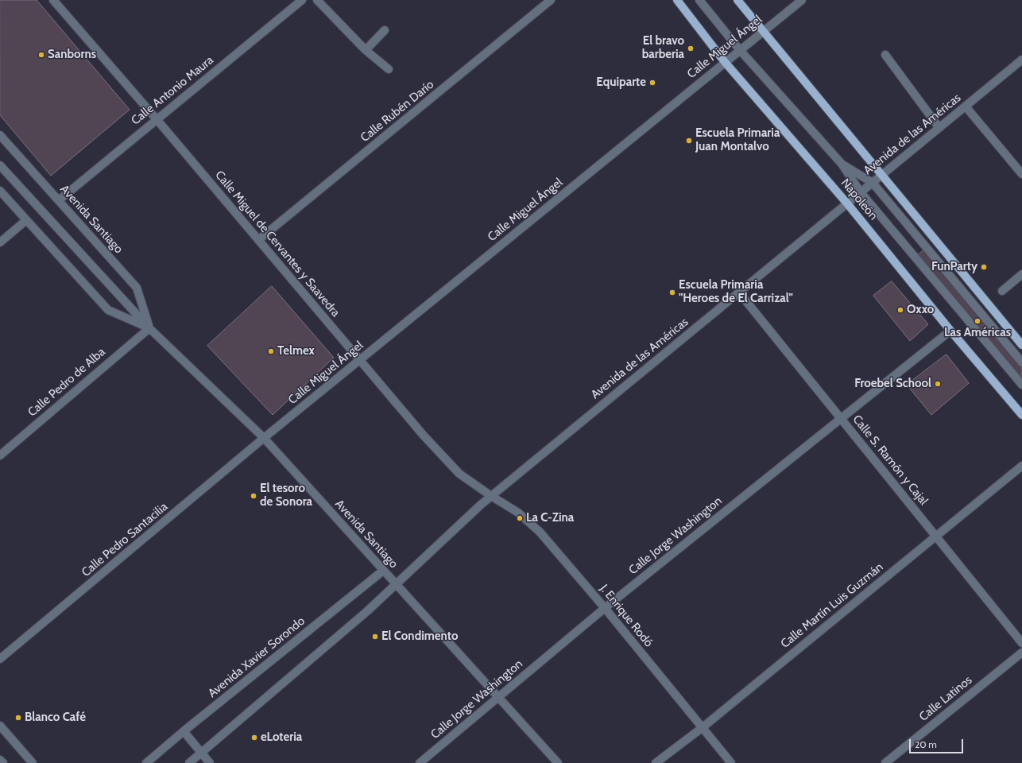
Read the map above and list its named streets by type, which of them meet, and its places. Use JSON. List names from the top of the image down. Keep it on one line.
{"streets":{"main road":["Napoleón"],"street":["Calle Miguel Ángel","Calle Antonio Maura","Calle Rubén Darío","Avenida de las Américas","Avenida Santiago","Calle Miguel de Cervantes y Saavedra","Calle Pedro de Alba","Calle S. Ramón y Cajal","Calle Jorge Washington","Calle Pedro Santacilia","Calle Martín Luis Guzmán","J. Enrique Rodó","Avenida Xavier Sorondo","Calle Latinos"]},"crossings":[["Calle Miguel Ángel","Napoleón"],["Calle Miguel Ángel","Avenida Santiago"],["Calle Miguel Ángel","Calle Miguel de Cervantes y Saavedra"],["Calle Miguel Ángel","Calle Pedro Santacilia"],["Calle Antonio Maura","Avenida Santiago"],["Calle Antonio Maura","Calle Miguel de Cervantes y Saavedra"],["Calle Rubén Darío","Calle Miguel de Cervantes y Saavedra"],["Avenida de las Américas","Napoleón"],["Avenida de las Américas","Avenida Santiago"],["Avenida de las Américas","Calle Miguel de Cervantes y Saavedra"],["Avenida de las Américas","Calle S. Ramón y Cajal"],["Avenida de las Américas","J. Enrique Rodó"],["Napoleón","Calle Jorge Washington"],["Avenida Santiago","Calle Pedro de Alba"],["Avenida Santiago","Calle Jorge Washington"],["Avenida Santiago","Calle Pedro Santacilia"],["Avenida Santiago","Avenida Xavier Sorondo"],["Calle Miguel de Cervantes y Saavedra","J. Enrique Rodó"],["Calle S. Ramón y Cajal","Calle Jorge Washington"],["Calle S. Ramón y Cajal","Calle Martín Luis Guzmán"],["Calle Jorge Washington","J. Enrique Rodó"],["Calle Martín Luis Guzmán","J. Enrique Rodó"]],"places":["El bravo barberia","Sanborns","Equiparte","Escuela Primaria Juan Montalvo","FunParty","Escuela Primaria \"Heroes de El Carrizal\"","Oxxo","Las Américas","Telmex","Froebel School","El tesoro de Sonora","La C-Zina","El Condimento","Blanco Café","eLoteria"],"scale_bar":"20 m"}
